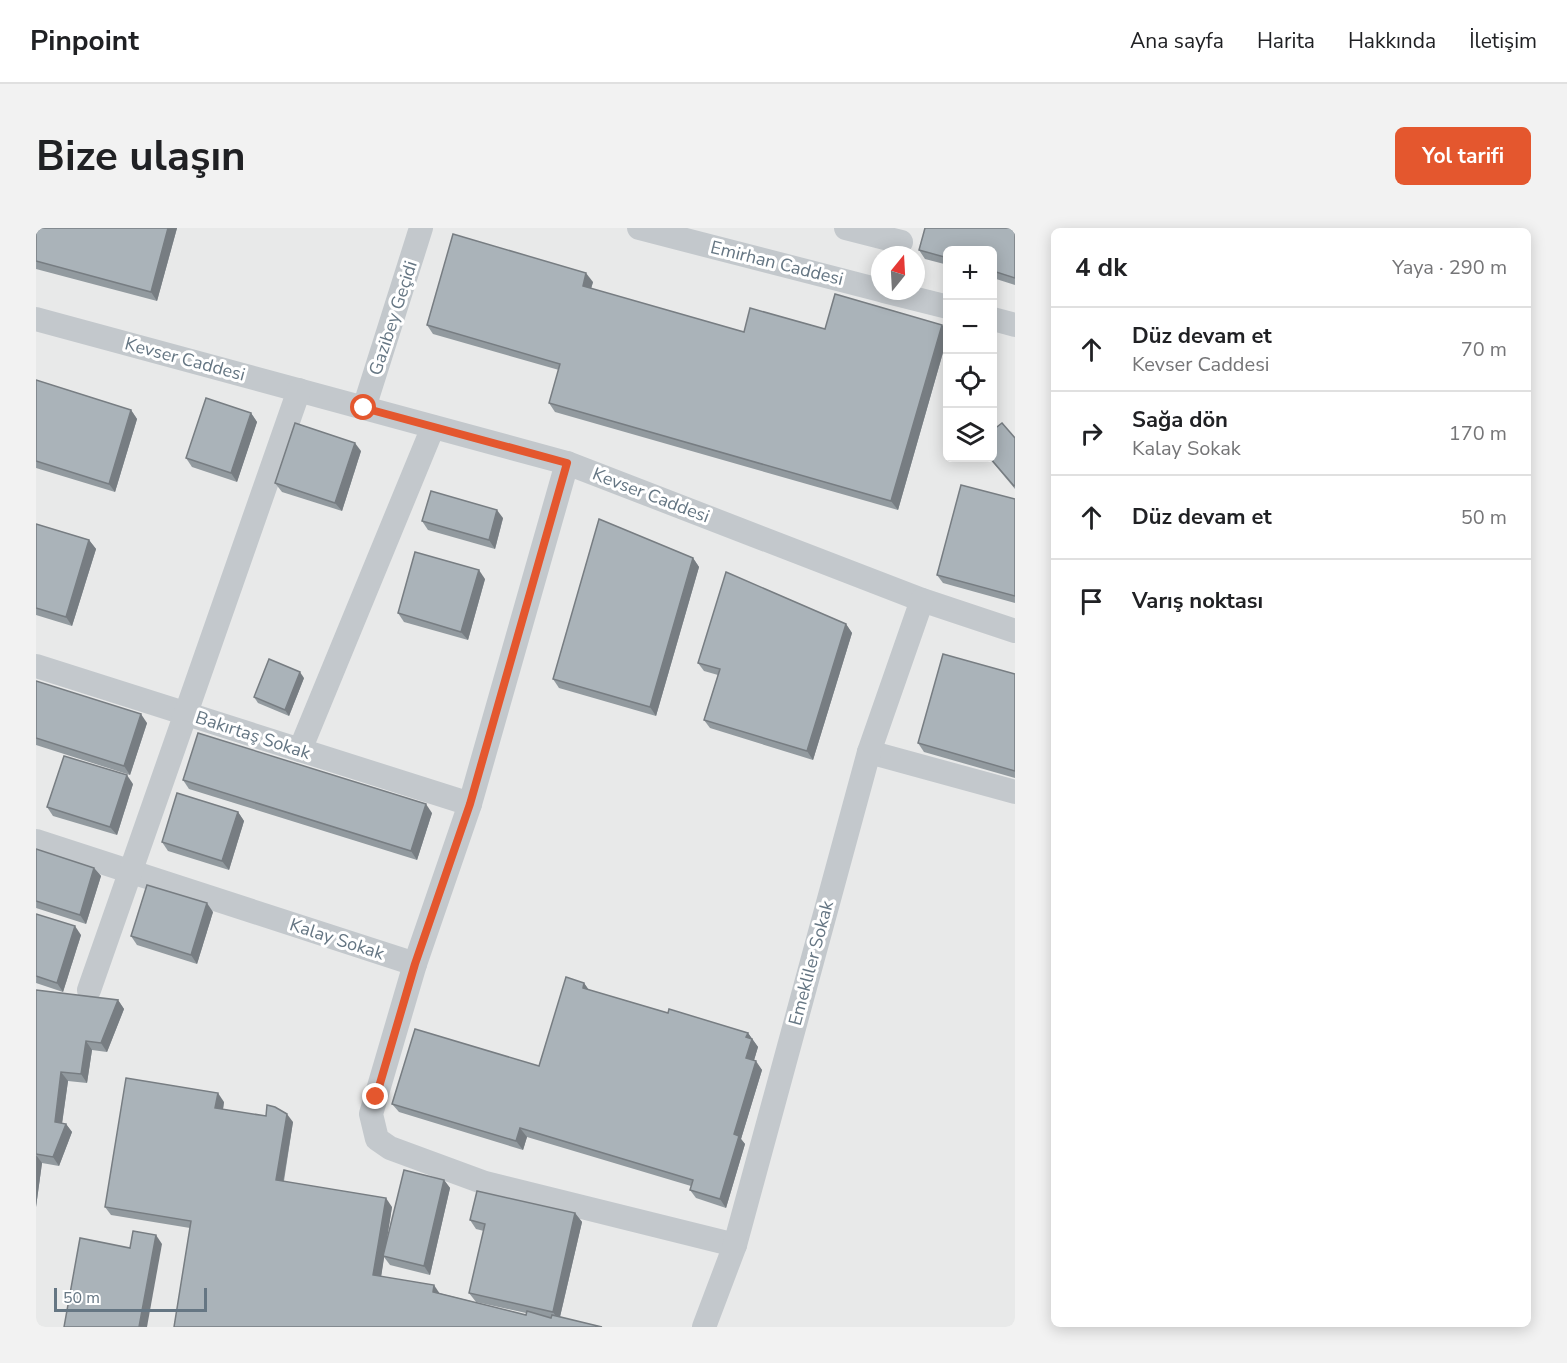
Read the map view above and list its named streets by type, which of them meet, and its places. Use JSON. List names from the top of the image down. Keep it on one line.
{"streets":{"street":["Emirhan Caddesi","Gazibey Geçidi","Kevser Caddesi","Bakırtaş Sokak","Kalay Sokak","Emekliler Sokak"]},"crossings":[["Gazibey Geçidi","Kevser Caddesi"],["Kevser Caddesi","Emekliler Sokak"]],"scale_bar":"50 m","north":"top","page":{"header":"Pinpoint","nav":["Ana sayfa","Harita","Hakkında","İletişim"],"buttons":"Yol tarifi","title":"Bize ulaşın","heading":["4 dk","Yaya · 290 m"],"map_buttons":["+","−"],"list":[["Düz devam et","Kevser Caddesi","70 m"],["Sağa dön","Kalay Sokak","170 m"],["Düz devam et","50 m"],"Varış noktası"],"scale":"50 m"}}
